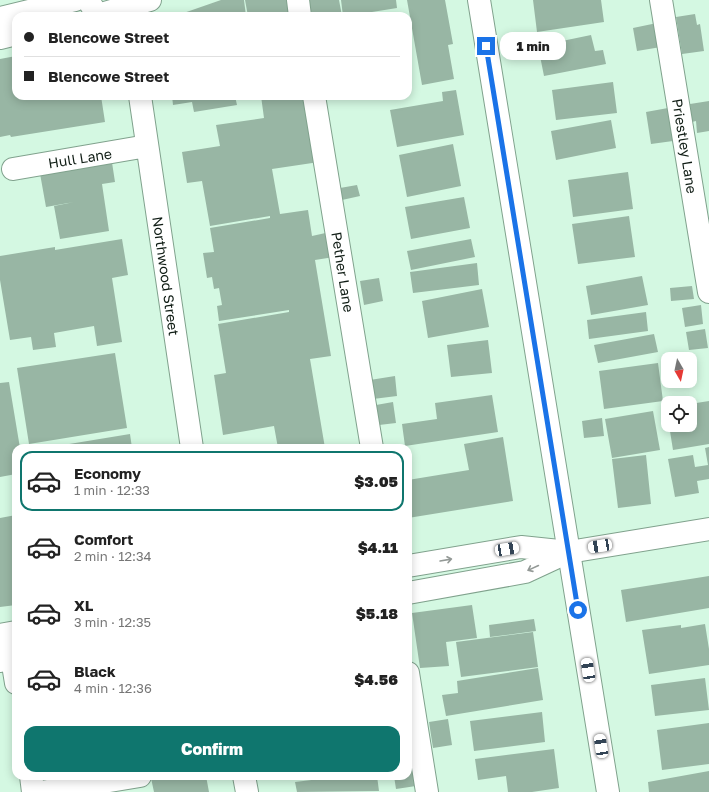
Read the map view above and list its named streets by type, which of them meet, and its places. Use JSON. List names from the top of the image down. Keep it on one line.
{"streets":{"street":["Priestley Lane","Hull Lane","Pether Lane","Northwood Street"]},"crossings":[["Hull Lane","Northwood Street"]],"north":"bottom","page":{"banner":["Blencowe Street","Blencowe Street"],"bubble":"1 min","list":[{"name":"Economy","note":"1 min · 12:33","value":"$3.05"},{"name":"Comfort","note":"2 min · 12:34","value":"$4.11"},{"name":"XL","note":"3 min · 12:35","value":"$5.18"},{"name":"Black","note":"4 min · 12:36","value":"$4.56"}],"buttons":"Confirm"}}
